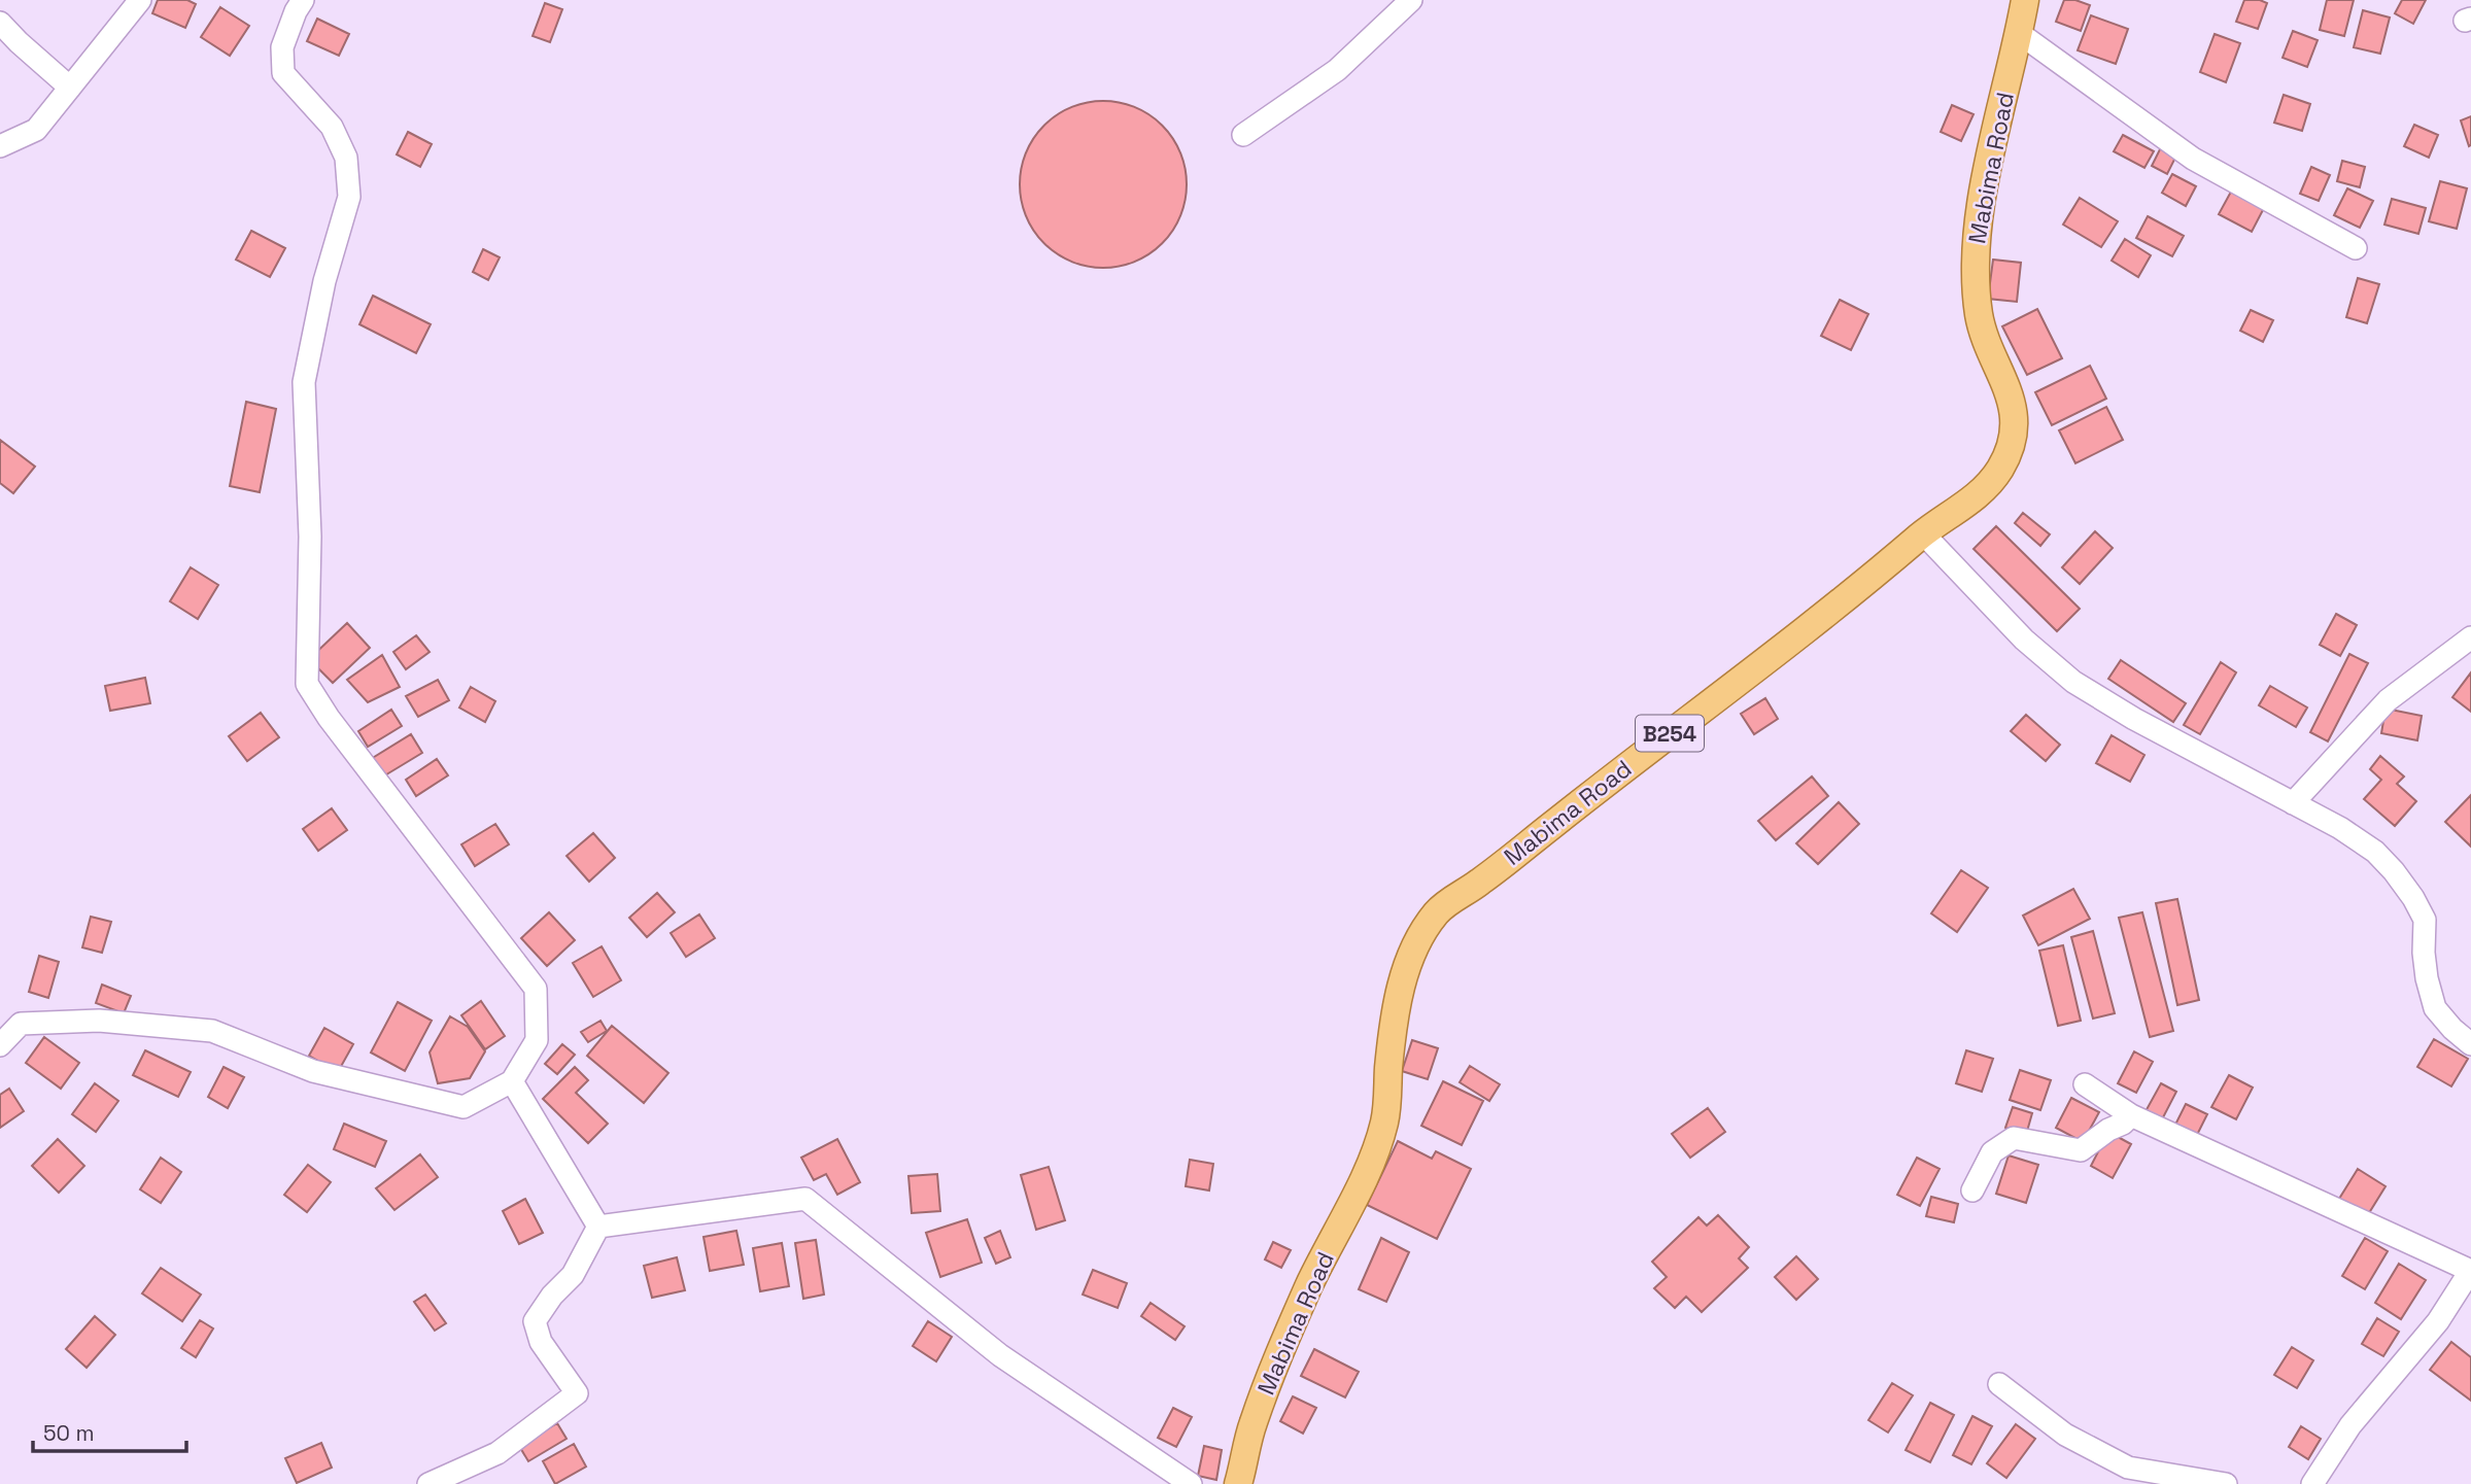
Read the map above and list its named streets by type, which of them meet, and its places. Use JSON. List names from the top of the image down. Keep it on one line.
{"streets":{"main road":["Mabima Road","B254"]},"scale_bar":"50 m"}
